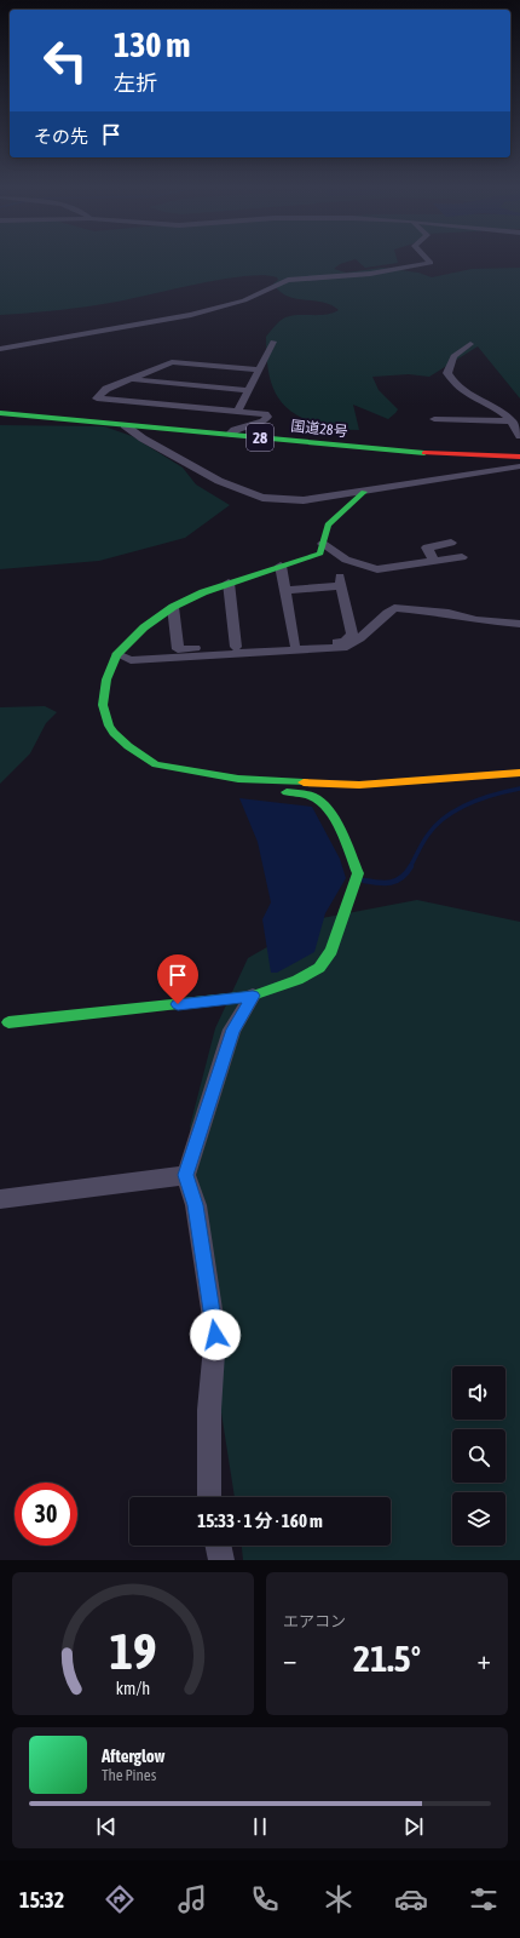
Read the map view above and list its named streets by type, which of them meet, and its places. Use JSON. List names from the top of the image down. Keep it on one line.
{"streets":{"main road":["国道28号","28"]},"page":{"turn":["130 m","左折"],"then":"その先","limit":"30","trip":"15:33 · 1 分 · 160 m","tile":"エアコン","heat":["−","21.5°","+"],"song":["Afterglow","The Pines"],"tabs":"15:32","gauge":["19","km/h"]}}
